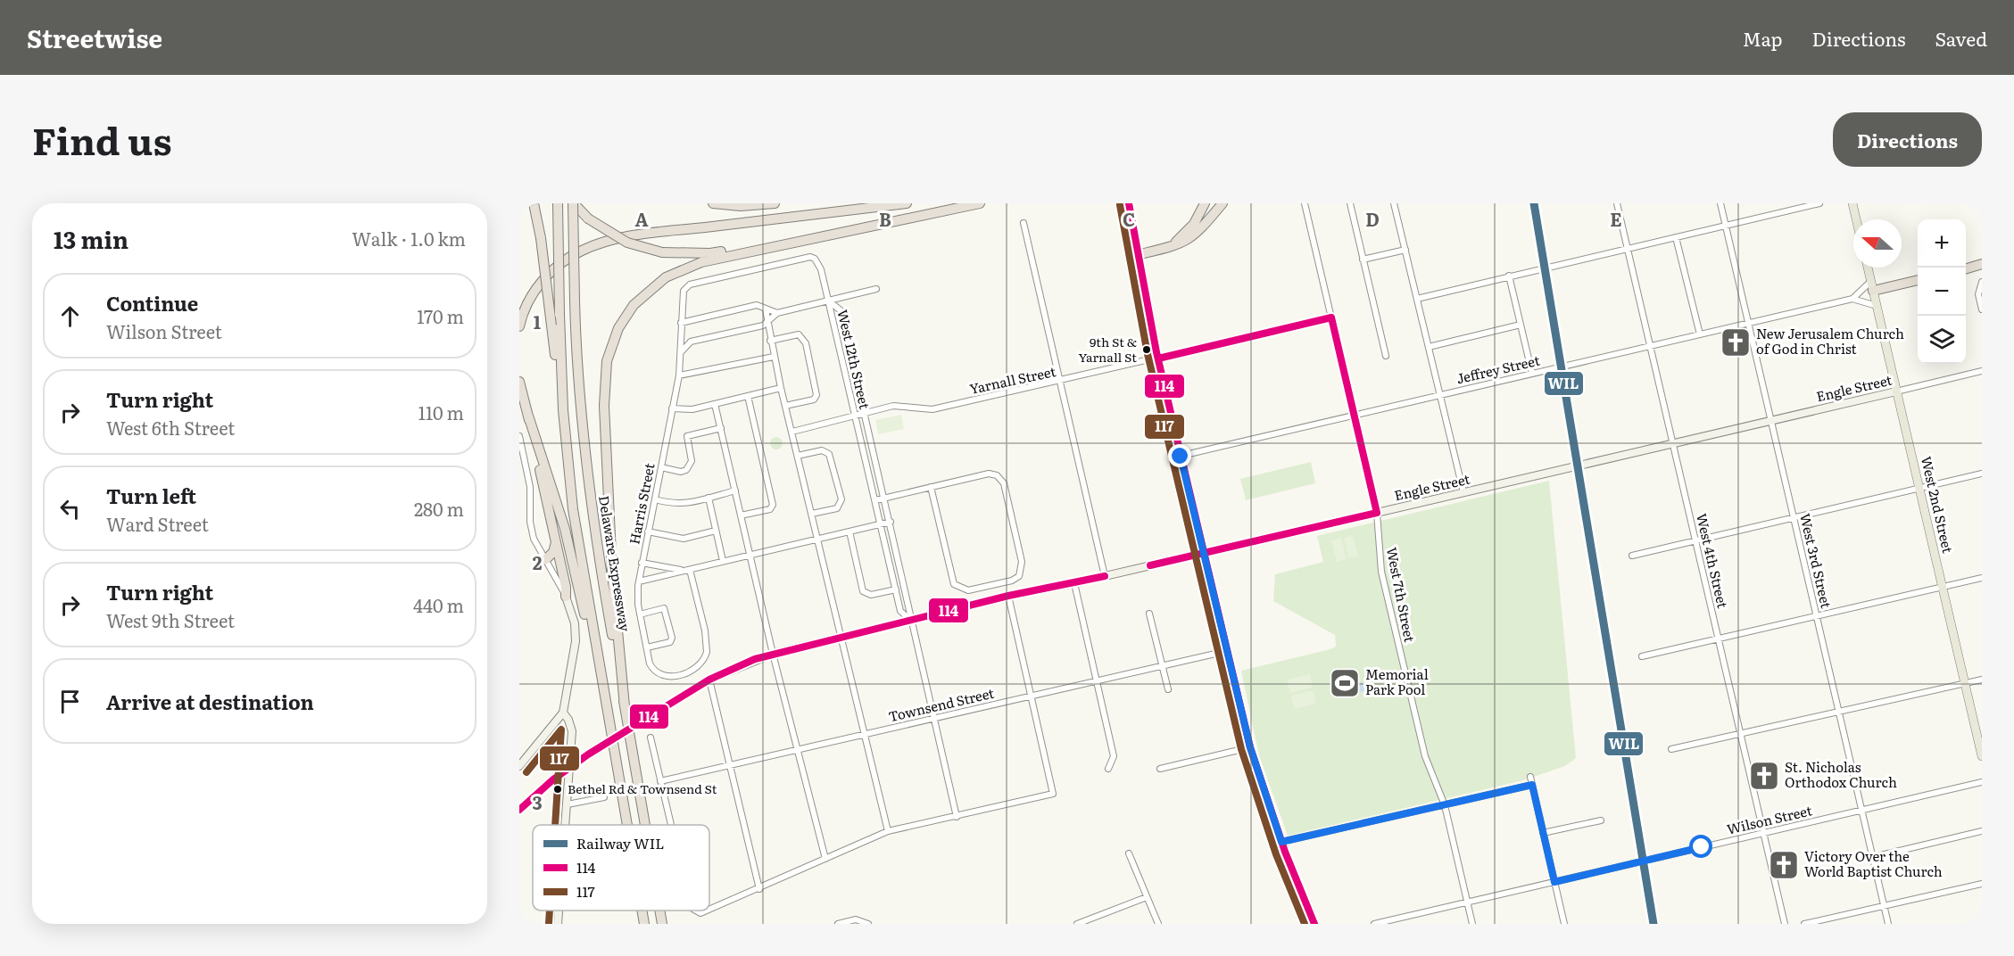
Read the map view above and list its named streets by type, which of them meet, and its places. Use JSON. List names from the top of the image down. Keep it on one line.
{"streets":{"highway":["Delaware Expressway"],"main road":["West 2nd Street"],"street":["West 12th Street","Jeffrey Street","Yarnall Street","Engle Street","Harris Street","West 4th Street","West 3rd Street","West 7th Street","Townsend Street","Wilson Street"]},"crossings":[["West 12th Street","Yarnall Street"],["West 12th Street","Engle Street"],["West 12th Street","Harris Street"],["West 12th Street","Townsend Street"],["Jeffrey Street","West 4th Street"],["Jeffrey Street","West 3rd Street"],["Jeffrey Street","West 7th Street"],["Yarnall Street","West 7th Street"],["Engle Street","West 2nd Street"],["Engle Street","West 4th Street"],["Engle Street","West 3rd Street"],["Engle Street","West 7th Street"],["West 4th Street","Wilson Street"],["West 3rd Street","Wilson Street"],["West 7th Street","Wilson Street"]],"places":{"church":["New Jerusalem Church of God in Christ","St. Nicholas Orthodox Church","Victory Over the World Baptist Church"],"other":["9th St & Yarnall St","Bethel Rd & Townsend St"],"sports":["Memorial Park Pool"]},"lines":["rail line WIL","transit line 114","transit line 117"],"legend":["Railway WIL","114","117"],"north":"left","page":{"header":"Streetwise","nav":["Map","Directions","Saved"],"title":"Find us","buttons":"Directions","heading":["13 min","Walk · 1.0 km"],"map_buttons":["+","−"],"list":[["Continue","Wilson Street","170 m"],["Turn right","West 6th Street","110 m"],["Turn left","Ward Street","280 m"],["Turn right","West 9th Street","440 m"],"Arrive at destination"]},"grid":{"columns":["A","B","C","D","E"],"rows":["1","2","3"]}}
